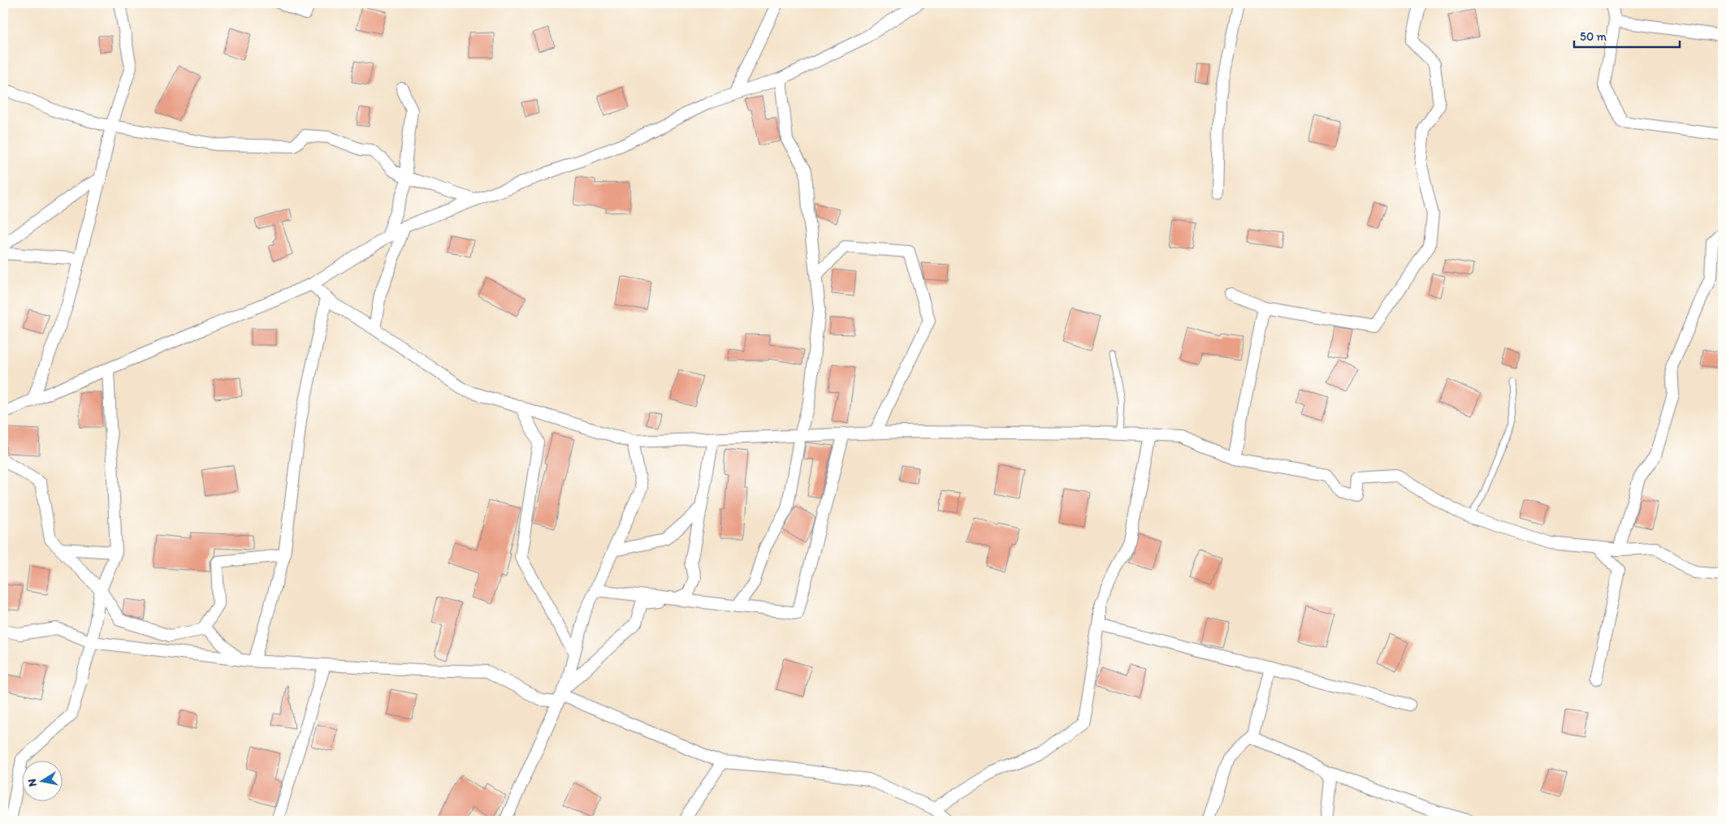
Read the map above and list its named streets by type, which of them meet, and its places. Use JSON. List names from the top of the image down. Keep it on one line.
{"scale_bar":"50 m","north":"left"}
